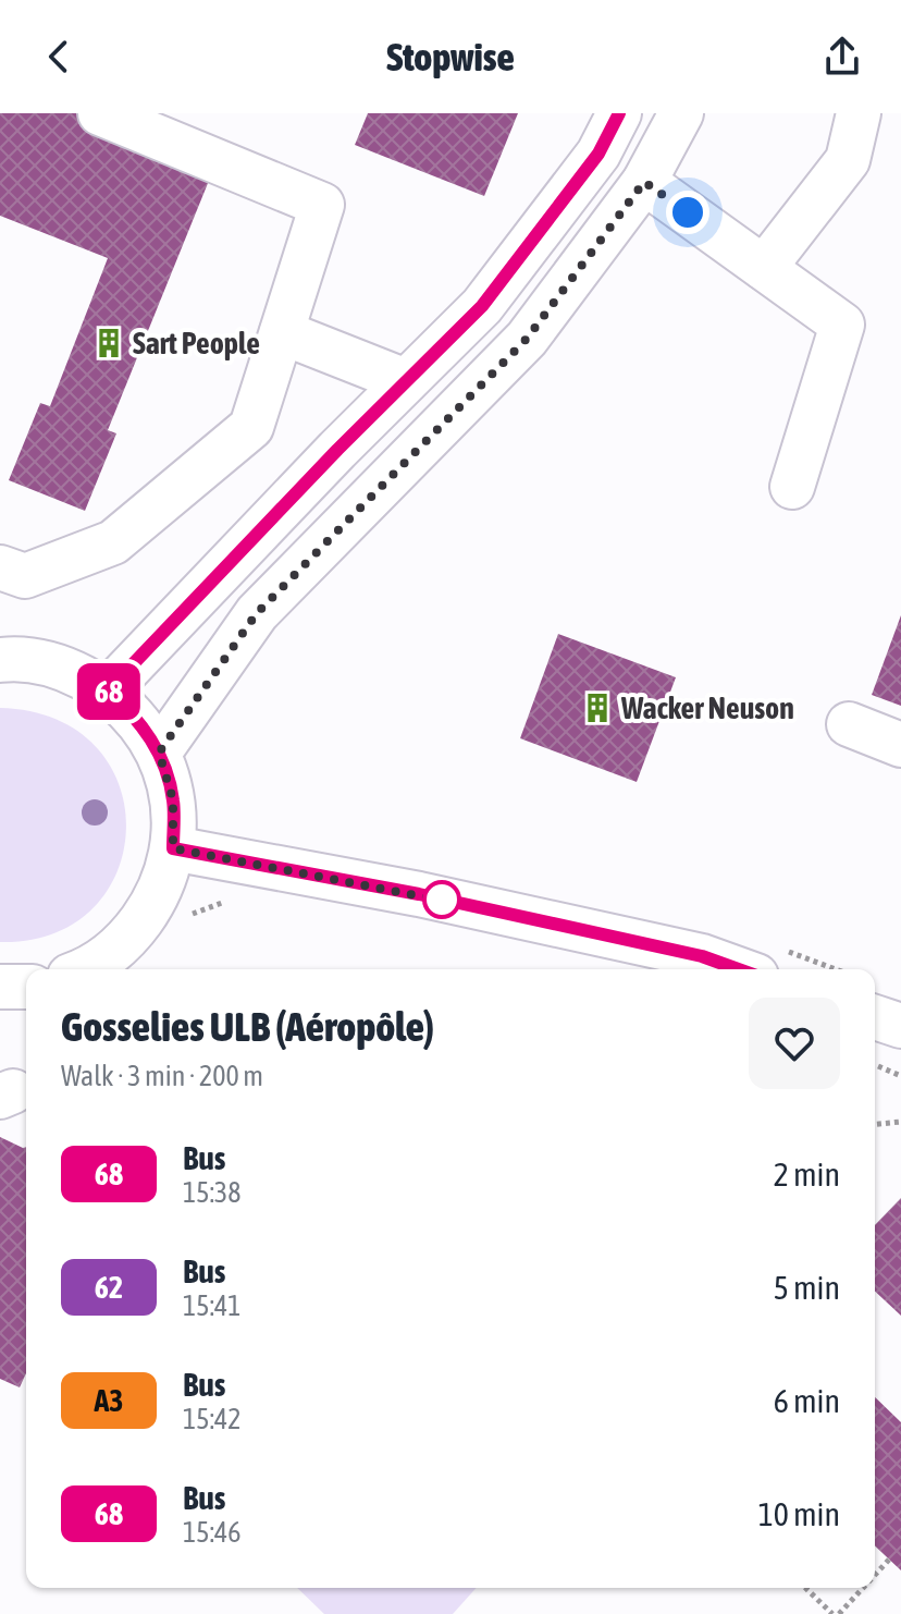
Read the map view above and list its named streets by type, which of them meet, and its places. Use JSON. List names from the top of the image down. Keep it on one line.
{"places":{"building":["Sart People","Wacker Neuson"]},"lines":["bus line 68"],"page":{"header":"Stopwise","on_map":"68","heading":["Gosselies ULB (Aéropôle)","Walk · 3 min · 200 m"],"list":[{"mark":"68","name":"Bus","note":"15:38","value":"2 min"},{"mark":"62","name":"Bus","note":"15:41","value":"5 min"},{"mark":"A3","name":"Bus","note":"15:42","value":"6 min"},{"mark":"68","name":"Bus","note":"15:46","value":"10 min"}]}}
